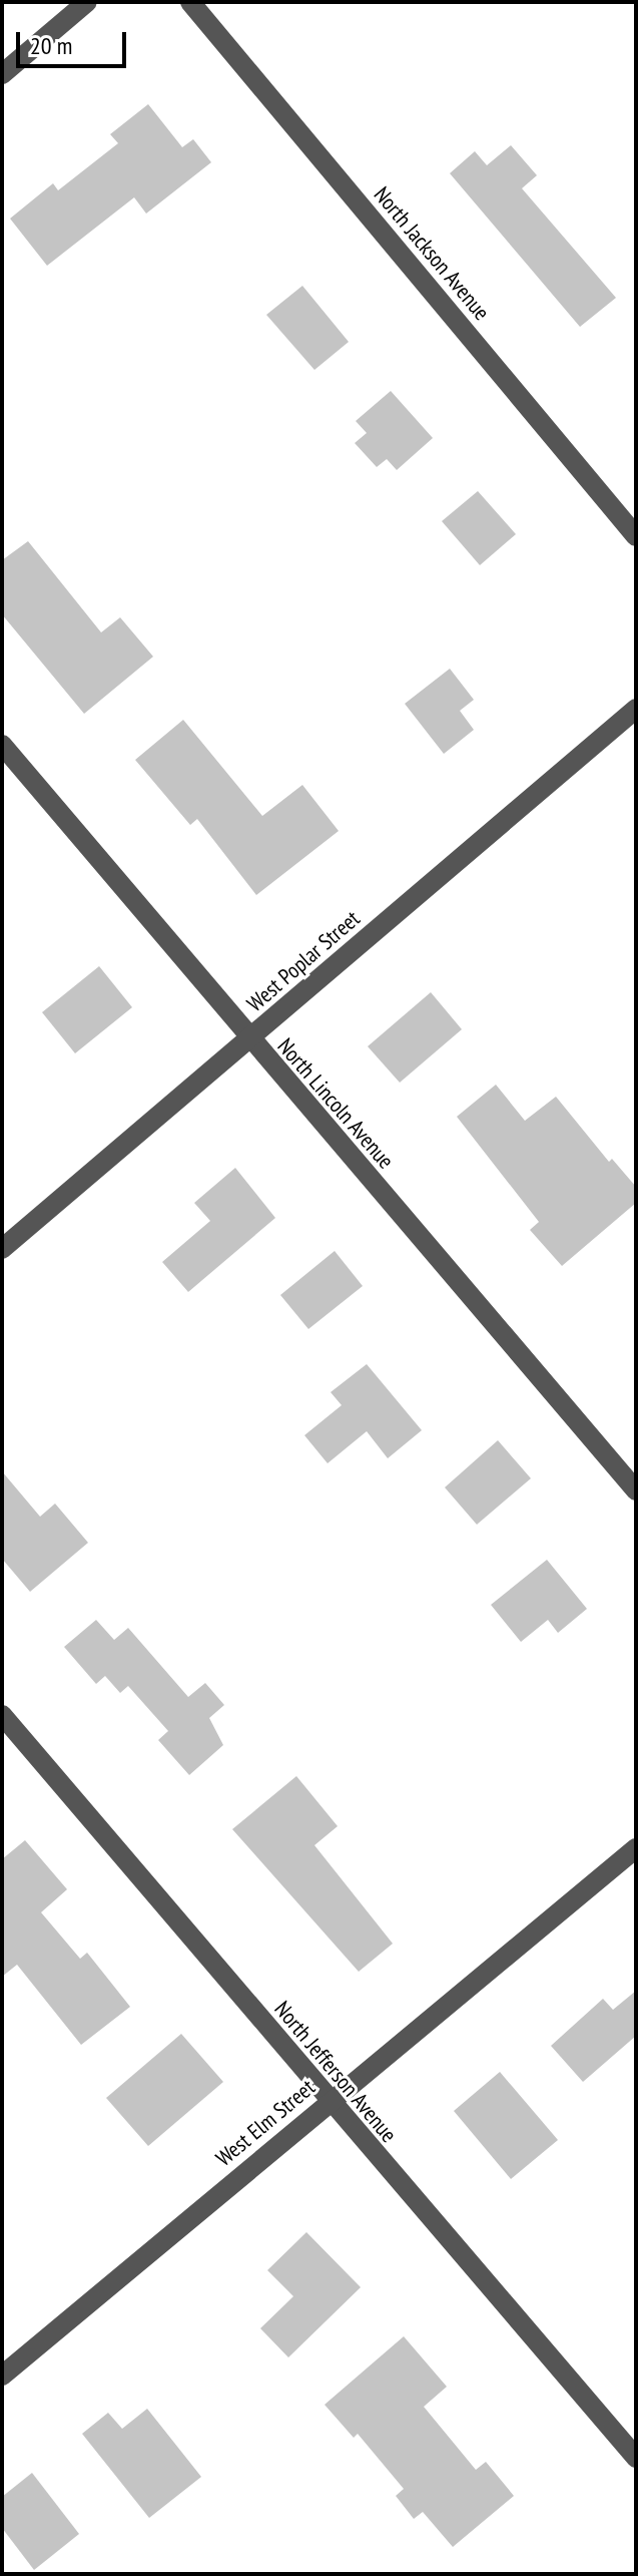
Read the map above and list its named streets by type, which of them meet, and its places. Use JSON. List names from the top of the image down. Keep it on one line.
{"streets":{"street":["North Jackson Avenue","West Poplar Street","North Lincoln Avenue","North Jefferson Avenue","West Elm Street"]},"crossings":[["West Poplar Street","North Lincoln Avenue"],["North Jefferson Avenue","West Elm Street"]],"scale_bar":"20 m"}
